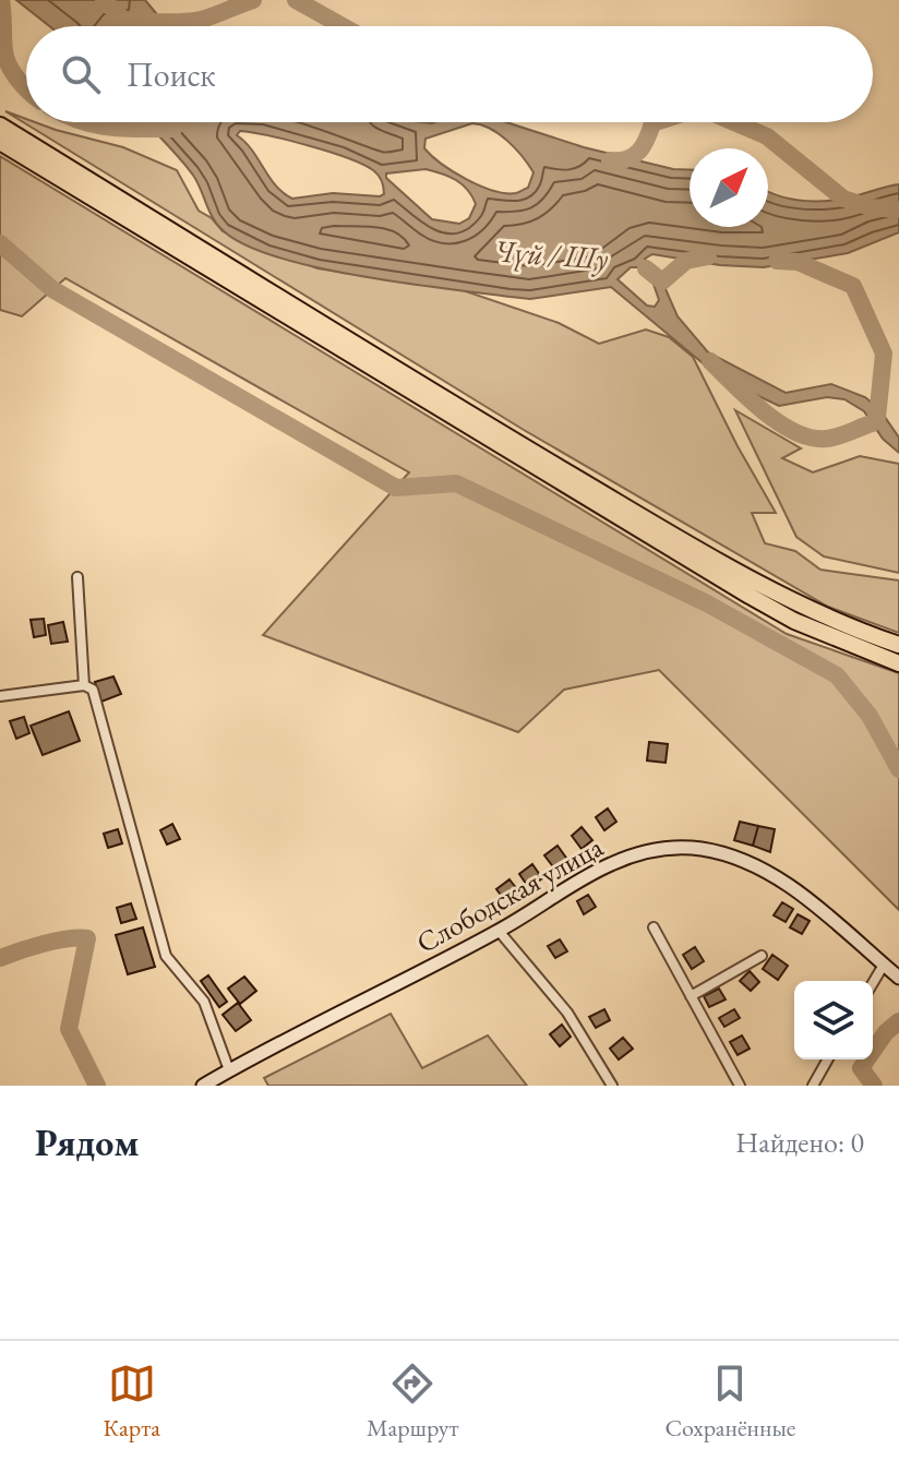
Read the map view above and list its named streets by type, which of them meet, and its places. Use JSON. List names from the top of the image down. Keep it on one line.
{"streets":{"street":["Слободская улица"]},"water":["Чүй / Шу"],"north":"top right","page":{"search":"Поиск","heading":["Рядом","Найдено: 0"],"nav":["Карта","Маршрут","Сохранённые"]}}
